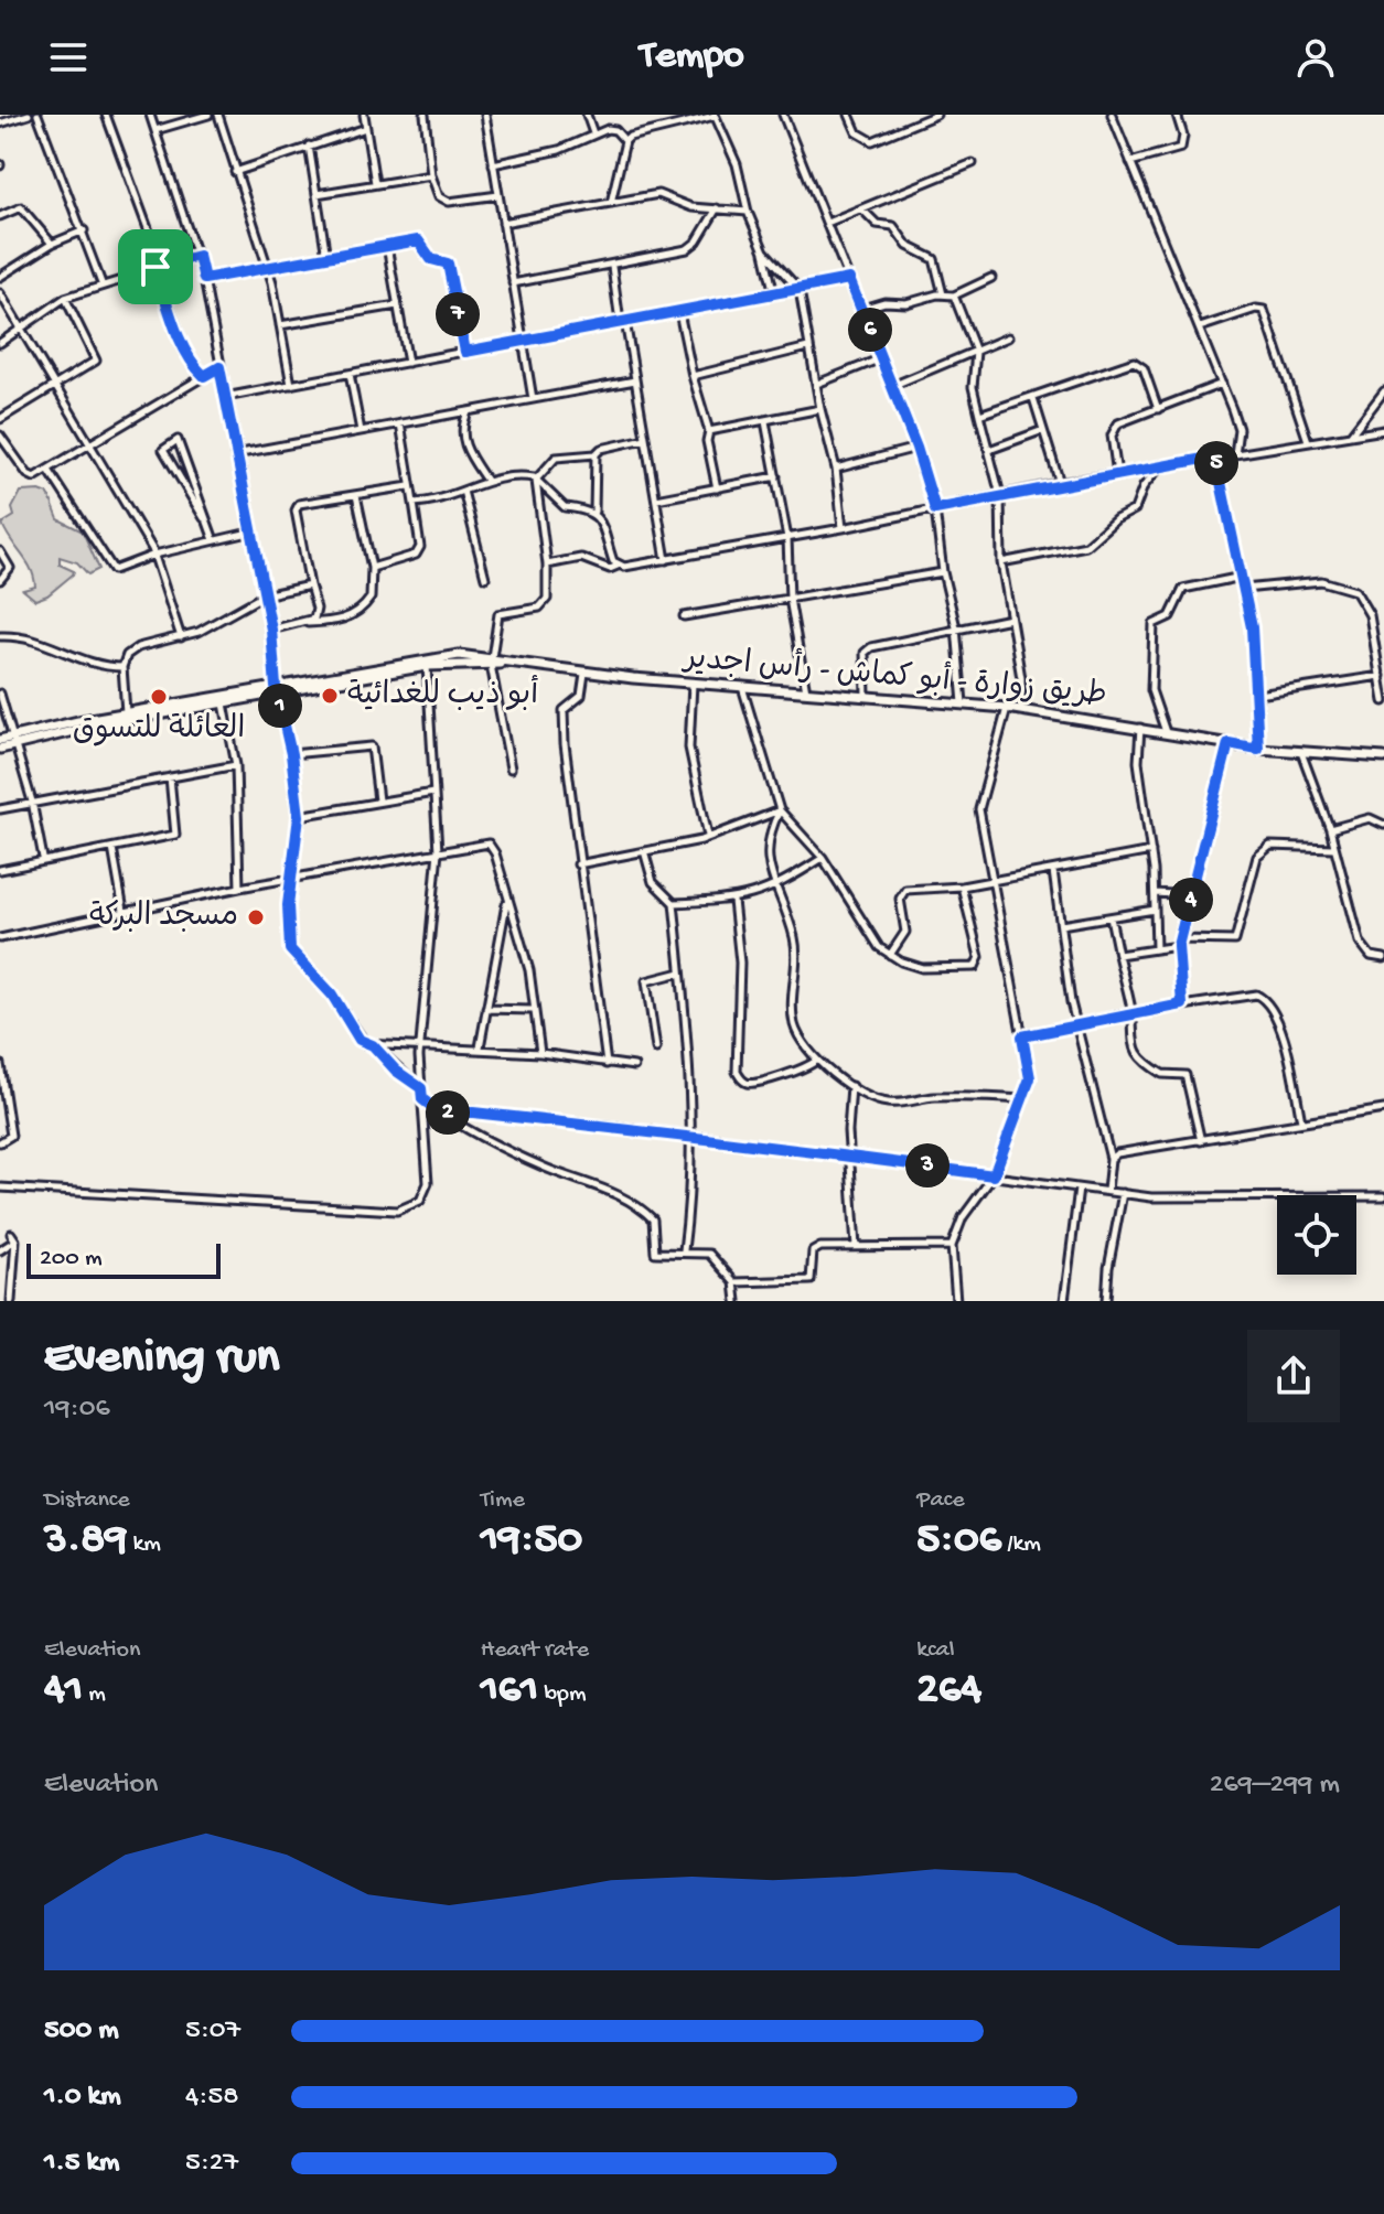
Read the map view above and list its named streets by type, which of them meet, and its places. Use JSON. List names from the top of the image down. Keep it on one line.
{"streets":{"main road":["طريق زوارة - أبو كماش - رأس اجدير"]},"places":["أبو ذيب للغدائية","العائلة للتسوق","مسجد البركة"],"scale_bar":"200 m","page":{"header":"Tempo","pins":["7","6","5","1","4","2","3"],"scale":"200 m","heading":["Evening run","19:06"],"stats":[["Distance","3.89 km"],["Time","19:50"],["Pace","5:06 /km"],["Elevation","41 m"],["Heart rate","161 bpm"],["kcal","264"]],"chart":["Elevation","269–299 m"],"list":[{"name":"500 m","note":"5:07"},{"name":"1.0 km","note":"4:58"},{"name":"1.5 km","note":"5:27"}]}}
